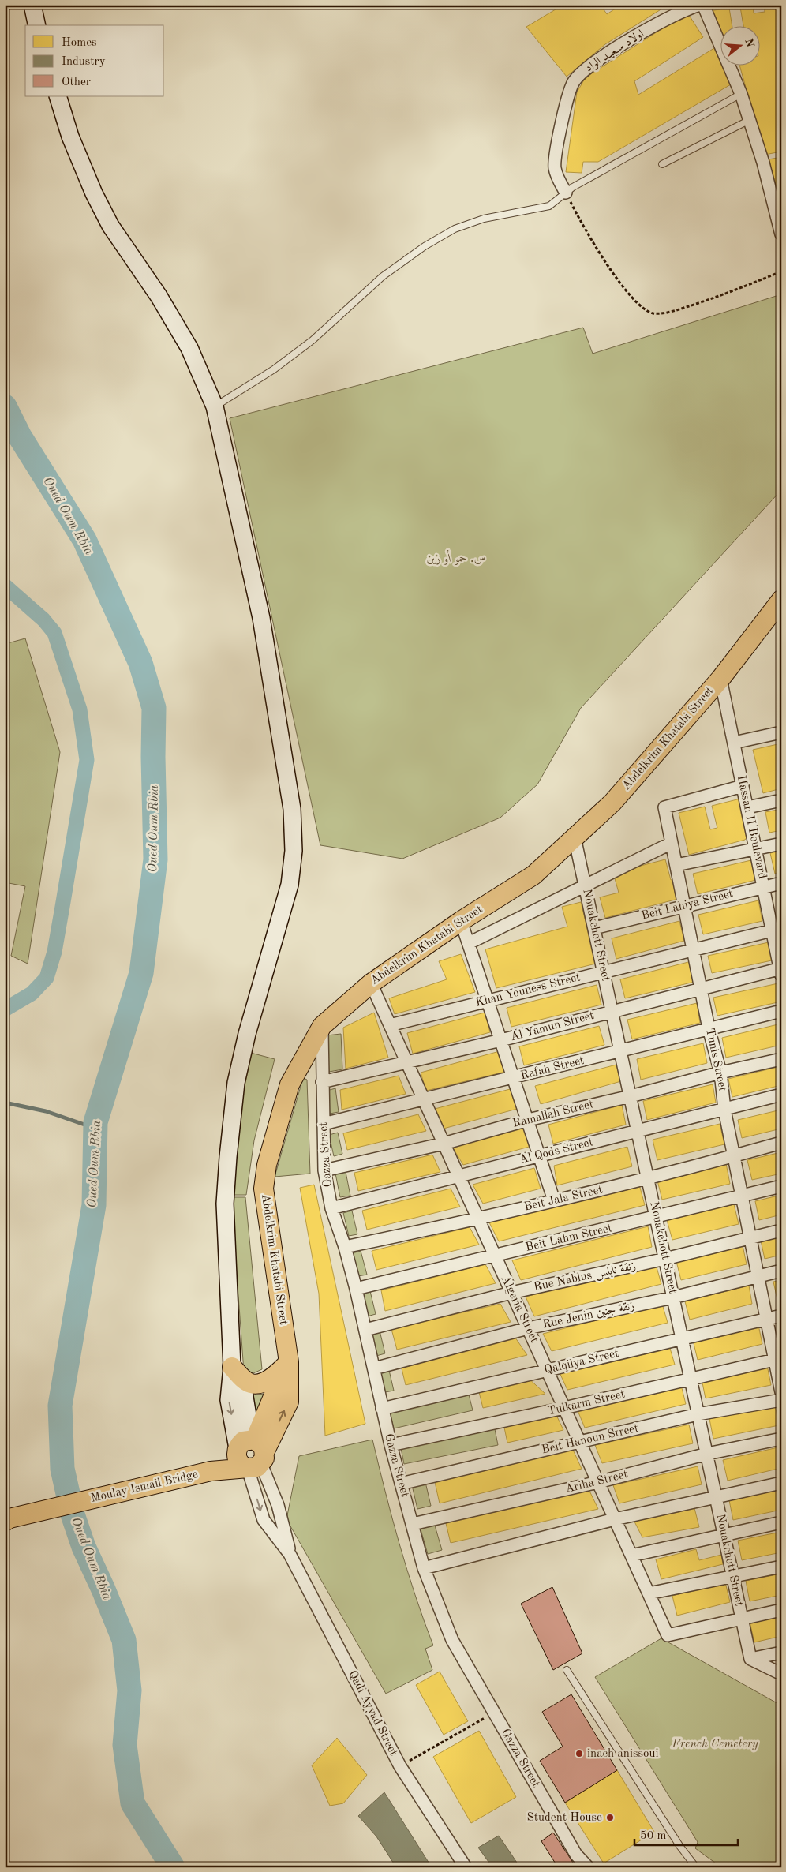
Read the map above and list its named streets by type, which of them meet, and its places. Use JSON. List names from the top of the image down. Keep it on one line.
{"streets":{"main road":["Abdelkrim Khatabi Street","Moulay Ismail Bridge"],"street":["اولاد سـعيـد الواد","Hassan II Boulevard","Beit Lahiya Street","Nouakchott Street","Khan Youness Street","Al Yamun Street","Tunis Street","Rafah Street","Ramallah Street","Al Qods Street","Gazza Street","Beit Jala Street","Beit Lahm Street","Rue Nablus زنقة نابلس","Algeria Street","Rue Jenin زنقة جنين","Qalqilya Street","Tulkarm Street","Beit Hanoun Street","Ariha Street","Qadi Ayyad Street"]},"crossings":[["Abdelkrim Khatabi Street","Hassan II Boulevard"],["Abdelkrim Khatabi Street","Nouakchott Street"],["Abdelkrim Khatabi Street","Gazza Street"],["Abdelkrim Khatabi Street","Algeria Street"],["Abdelkrim Khatabi Street","Moulay Ismail Bridge"],["Hassan II Boulevard","Beit Lahiya Street"],["Hassan II Boulevard","Khan Youness Street"],["Hassan II Boulevard","Al Yamun Street"],["Hassan II Boulevard","Tunis Street"],["Beit Lahiya Street","Nouakchott Street"],["Beit Lahiya Street","Tunis Street"],["Nouakchott Street","Khan Youness Street"],["Nouakchott Street","Al Yamun Street"],["Nouakchott Street","Rafah Street"],["Nouakchott Street","Ramallah Street"],["Nouakchott Street","Al Qods Street"],["Nouakchott Street","Beit Jala Street"],["Nouakchott Street","Beit Lahm Street"],["Nouakchott Street","Rue Nablus زنقة نابلس"],["Nouakchott Street","Algeria Street"],["Nouakchott Street","Rue Jenin زنقة جنين"],["Nouakchott Street","Qalqilya Street"],["Nouakchott Street","Tulkarm Street"],["Nouakchott Street","Beit Hanoun Street"],["Nouakchott Street","Ariha Street"],["Khan Youness Street","Tunis Street"],["Khan Youness Street","Algeria Street"],["Al Yamun Street","Tunis Street"],["Al Yamun Street","Gazza Street"],["Al Yamun Street","Algeria Street"],["Tunis Street","Rafah Street"],["Tunis Street","Ramallah Street"],["Tunis Street","Al Qods Street"],["Tunis Street","Beit Jala Street"],["Tunis Street","Beit Lahm Street"],["Tunis Street","Rue Nablus زنقة نابلس"],["Tunis Street","Rue Jenin زنقة جنين"],["Tunis Street","Qalqilya Street"],["Tunis Street","Tulkarm Street"],["Rafah Street","Gazza Street"],["Rafah Street","Algeria Street"],["Ramallah Street","Gazza Street"],["Ramallah Street","Algeria Street"],["Al Qods Street","Gazza Street"],["Al Qods Street","Algeria Street"],["Gazza Street","Beit Jala Street"],["Gazza Street","Beit Lahm Street"],["Gazza Street","Rue Nablus زنقة نابلس"],["Gazza Street","Rue Jenin زنقة جنين"],["Gazza Street","Qalqilya Street"],["Gazza Street","Tulkarm Street"],["Gazza Street","Beit Hanoun Street"],["Gazza Street","Ariha Street"],["Beit Jala Street","Algeria Street"],["Beit Lahm Street","Algeria Street"],["Rue Nablus زنقة نابلس","Algeria Street"],["Algeria Street","Rue Jenin زنقة جنين"],["Algeria Street","Qalqilya Street"],["Algeria Street","Tulkarm Street"],["Algeria Street","Beit Hanoun Street"],["Algeria Street","Ariha Street"]],"water":["Oued Oum Rbia"],"parks":["س. حمو أو زين","French Cemetery"],"places":["inach anissoui","Student House"],"legend":["Homes","Industry","Other"],"scale_bar":"50 m","north":"right"}
